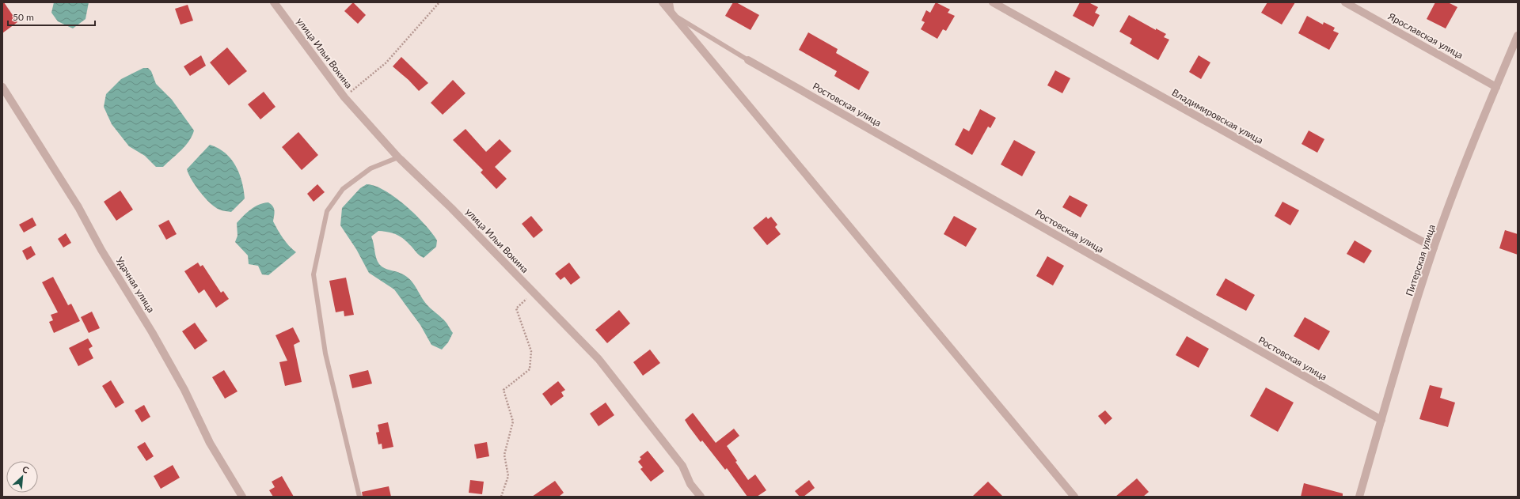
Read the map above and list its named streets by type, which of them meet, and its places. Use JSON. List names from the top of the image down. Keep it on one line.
{"streets":{"street":["Ярославская улица","улица Ильи Вокина","Ростовская улица","Владимировская улица","Питерская улица","Удачная улица"]},"crossings":[["Ярославская улица","Питерская улица"],["Ростовская улица","Питерская улица"],["Владимировская улица","Питерская улица"]],"scale_bar":"50 m","north":"top right"}
